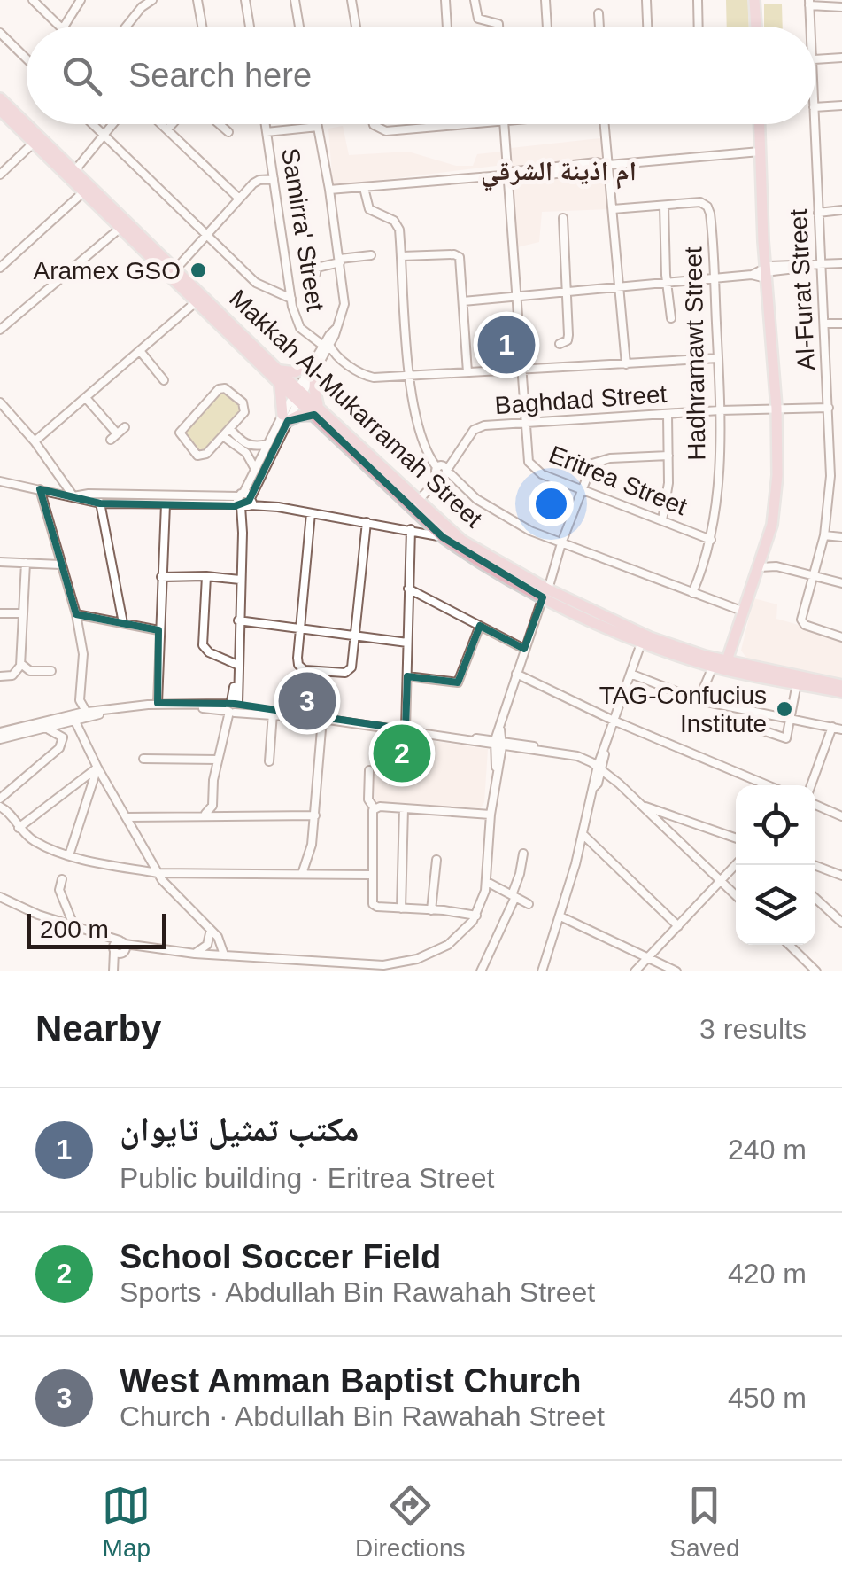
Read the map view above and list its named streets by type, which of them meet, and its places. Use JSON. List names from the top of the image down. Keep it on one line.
{"streets":{"main road":["Makkah Al-Mukarramah Street"],"street":["Samirra' Street","Al-Furat Street","Hadhramawt Street","Baghdad Street","Eritrea Street"]},"crossings":[["Samirra' Street","Hadhramawt Street"],["Samirra' Street","Eritrea Street"],["Al-Furat Street","Baghdad Street"],["Hadhramawt Street","Baghdad Street"],["Hadhramawt Street","Eritrea Street"],["Baghdad Street","Makkah Al-Mukarramah Street"],["Baghdad Street","Eritrea Street"]],"districts":["ام اذينة الشرقي"],"places":["Aramex GSO","TAG-Confucius Institute"],"scale_bar":"200 m","page":{"search":"Search here","pins":["1","3","2"],"scale":"200 m","heading":["Nearby","3 results"],"list":[{"mark":"1","name":"مكتب تمثيل تايوان","note":"Public building · Eritrea Street","value":"240 m"},{"mark":"2","name":"School Soccer Field","note":"Sports · Abdullah Bin Rawahah Street","value":"420 m"},{"mark":"3","name":"West Amman Baptist Church","note":"Church · Abdullah Bin Rawahah Street","value":"450 m"}],"nav":["Map","Directions","Saved"]}}
